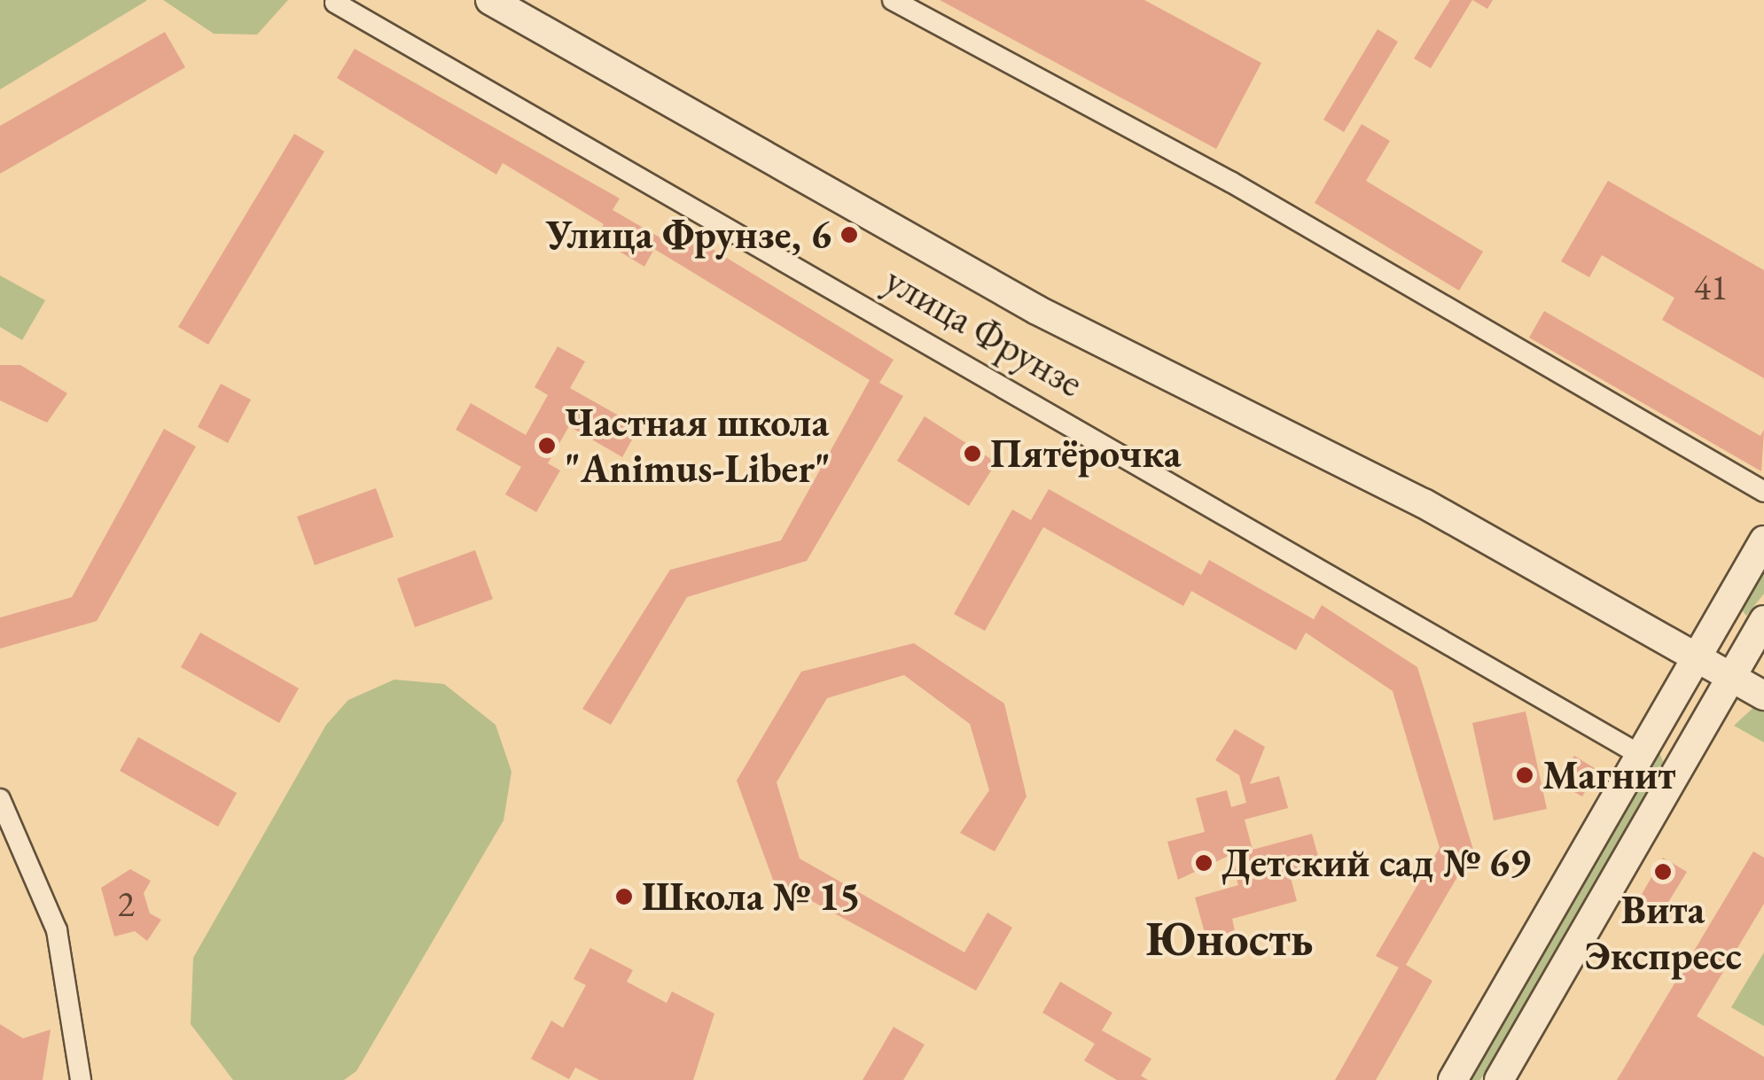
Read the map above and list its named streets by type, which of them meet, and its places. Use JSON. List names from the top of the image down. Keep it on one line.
{"streets":{"street":["улица Фрунзе"]},"districts":["Юность"],"places":["Улица Фрунзе, 6","Частная школа \"Animus-Liber\"","Пятёрочка","Магнит","Детский сад № 69","Вита Экспресс","Школа № 15"],"house_numbers":["41","2"]}
